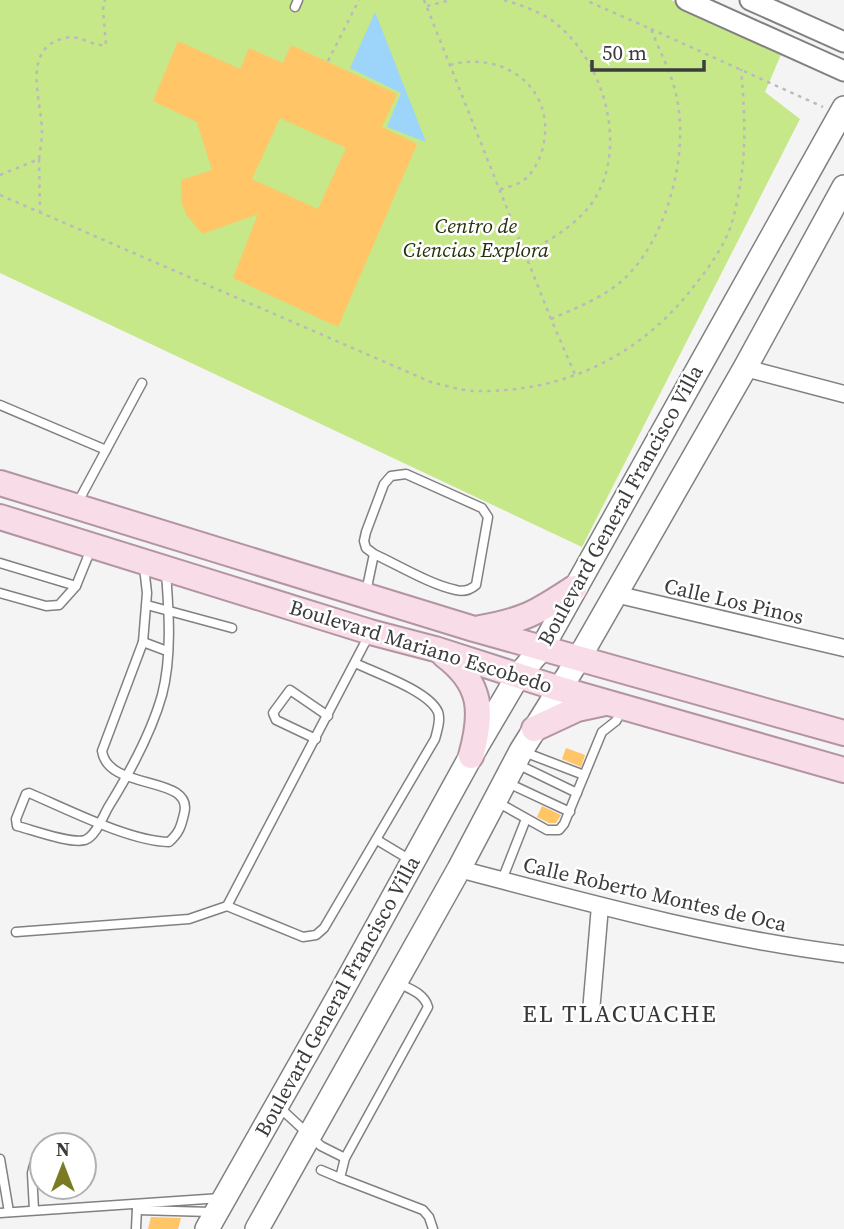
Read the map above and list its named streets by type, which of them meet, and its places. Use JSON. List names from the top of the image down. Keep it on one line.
{"streets":{"main road":["Boulevard General Francisco Villa","Boulevard Mariano Escobedo"],"street":["Calle Los Pinos","Calle Roberto Montes de Oca"]},"crossings":[["Boulevard General Francisco Villa","Calle Los Pinos"],["Boulevard General Francisco Villa","Boulevard Mariano Escobedo"],["Boulevard General Francisco Villa","Calle Roberto Montes de Oca"]],"districts":["EL TLACUACHE"],"parks":["Centro de Ciencias Explora"],"scale_bar":"50 m","north":"top"}
